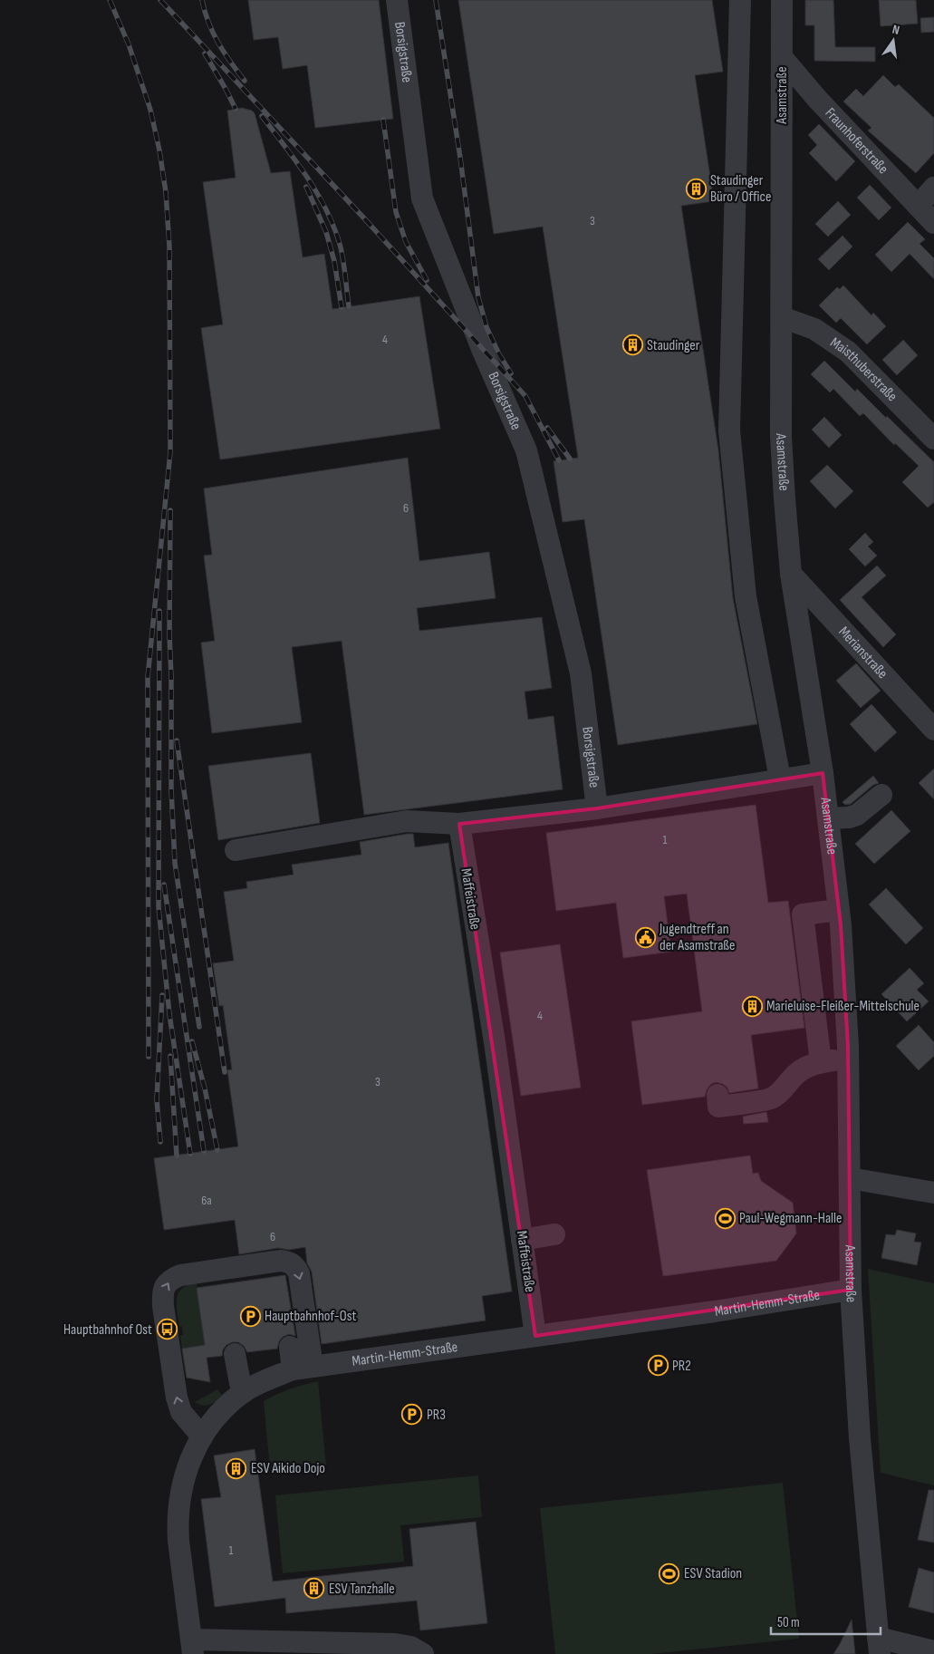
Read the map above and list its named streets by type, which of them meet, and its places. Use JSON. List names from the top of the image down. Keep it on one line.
{"streets":{"street":["Borsigstraße","Asamstraße","Fraunhoferstraße","Maisthuberstraße","Merianstraße","Maffeistraße","Martin-Hemm-Straße"]},"crossings":[["Asamstraße","Fraunhoferstraße"],["Asamstraße","Maisthuberstraße"],["Asamstraße","Merianstraße"],["Asamstraße","Martin-Hemm-Straße"],["Maffeistraße","Martin-Hemm-Straße"]],"places":{"building":["Staudinger Büro / Office","Staudinger","Marieluise-Fleißer-Mittelschule","ESV Aikido Dojo","ESV Tanzhalle"],"public building":["Jugendtreff an der Asamstraße"],"sports":["Paul-Wegmann-Halle","ESV Stadion"],"parking":["Hauptbahnhof-Ost","PR2","PR3"],"bus stop":["Hauptbahnhof Ost"]},"house_numbers":["3","4","6","1","4","3","6a","6","1"],"scale_bar":"50 m","north":"top"}
